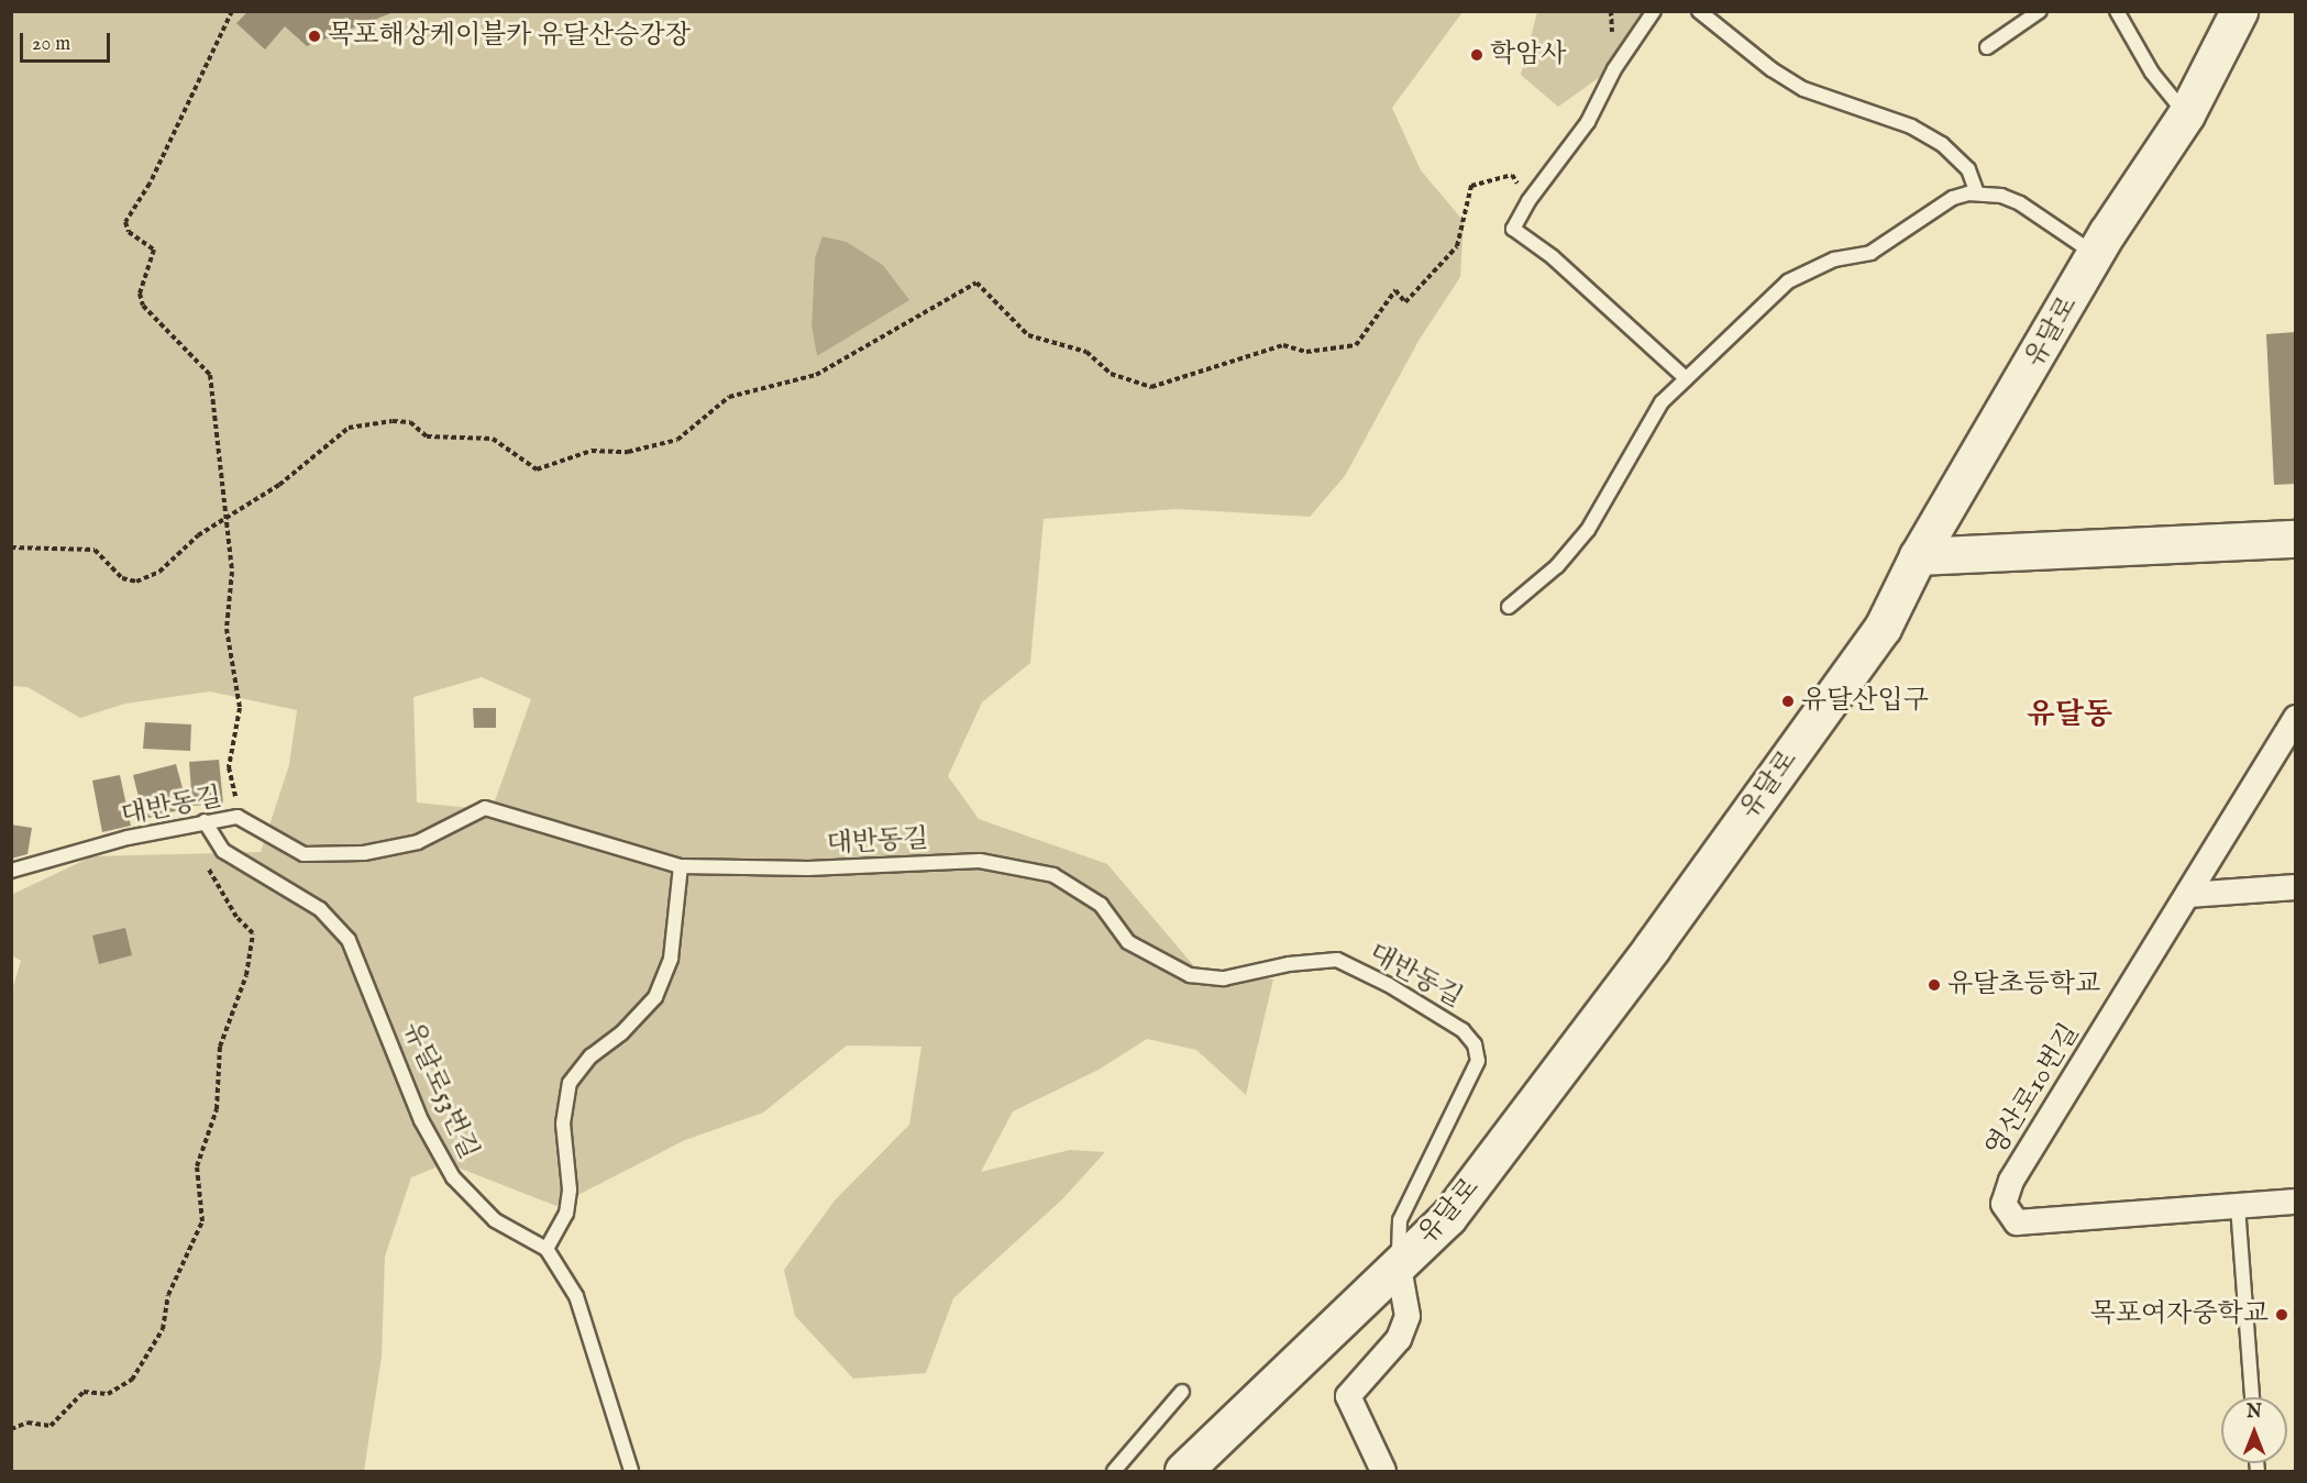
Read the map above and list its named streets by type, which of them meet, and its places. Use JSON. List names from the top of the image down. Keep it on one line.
{"streets":{"street":["유달로","영산로10번길"],"lane":["대반동길","유달로53번길"]},"crossings":[["유달로","대반동길"],["대반동길","유달로53번길"]],"districts":["유달동"],"places":["목포해상케이블카 유달산승강장","학암사","유달산입구","유달초등학교","목포여자중학교"],"scale_bar":"20 m","north":"top"}
